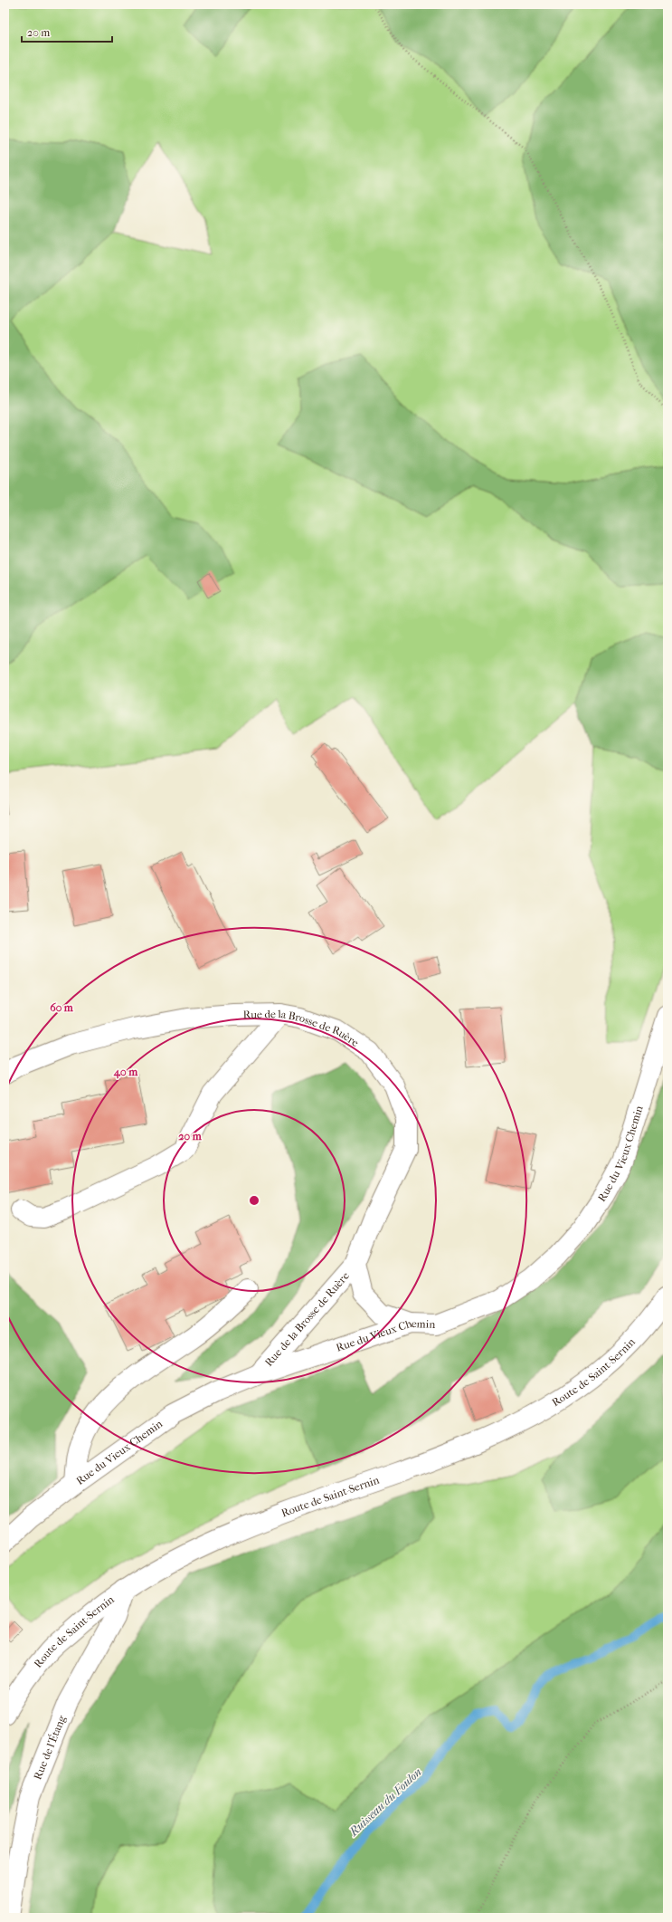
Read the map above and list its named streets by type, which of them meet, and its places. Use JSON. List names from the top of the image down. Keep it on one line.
{"streets":{"street":["Rue de la Brosse de Ruère","Rue du Vieux Chemin","Route de Saint-Sernin","Rue de l'Étang"]},"crossings":[["Rue de la Brosse de Ruère","Rue du Vieux Chemin"],["Route de Saint-Sernin","Rue de l'Étang"]],"water":["Ruisseau du Foulon"],"scale_bar":"20 m","rings":["60 m","40 m","20 m"]}
